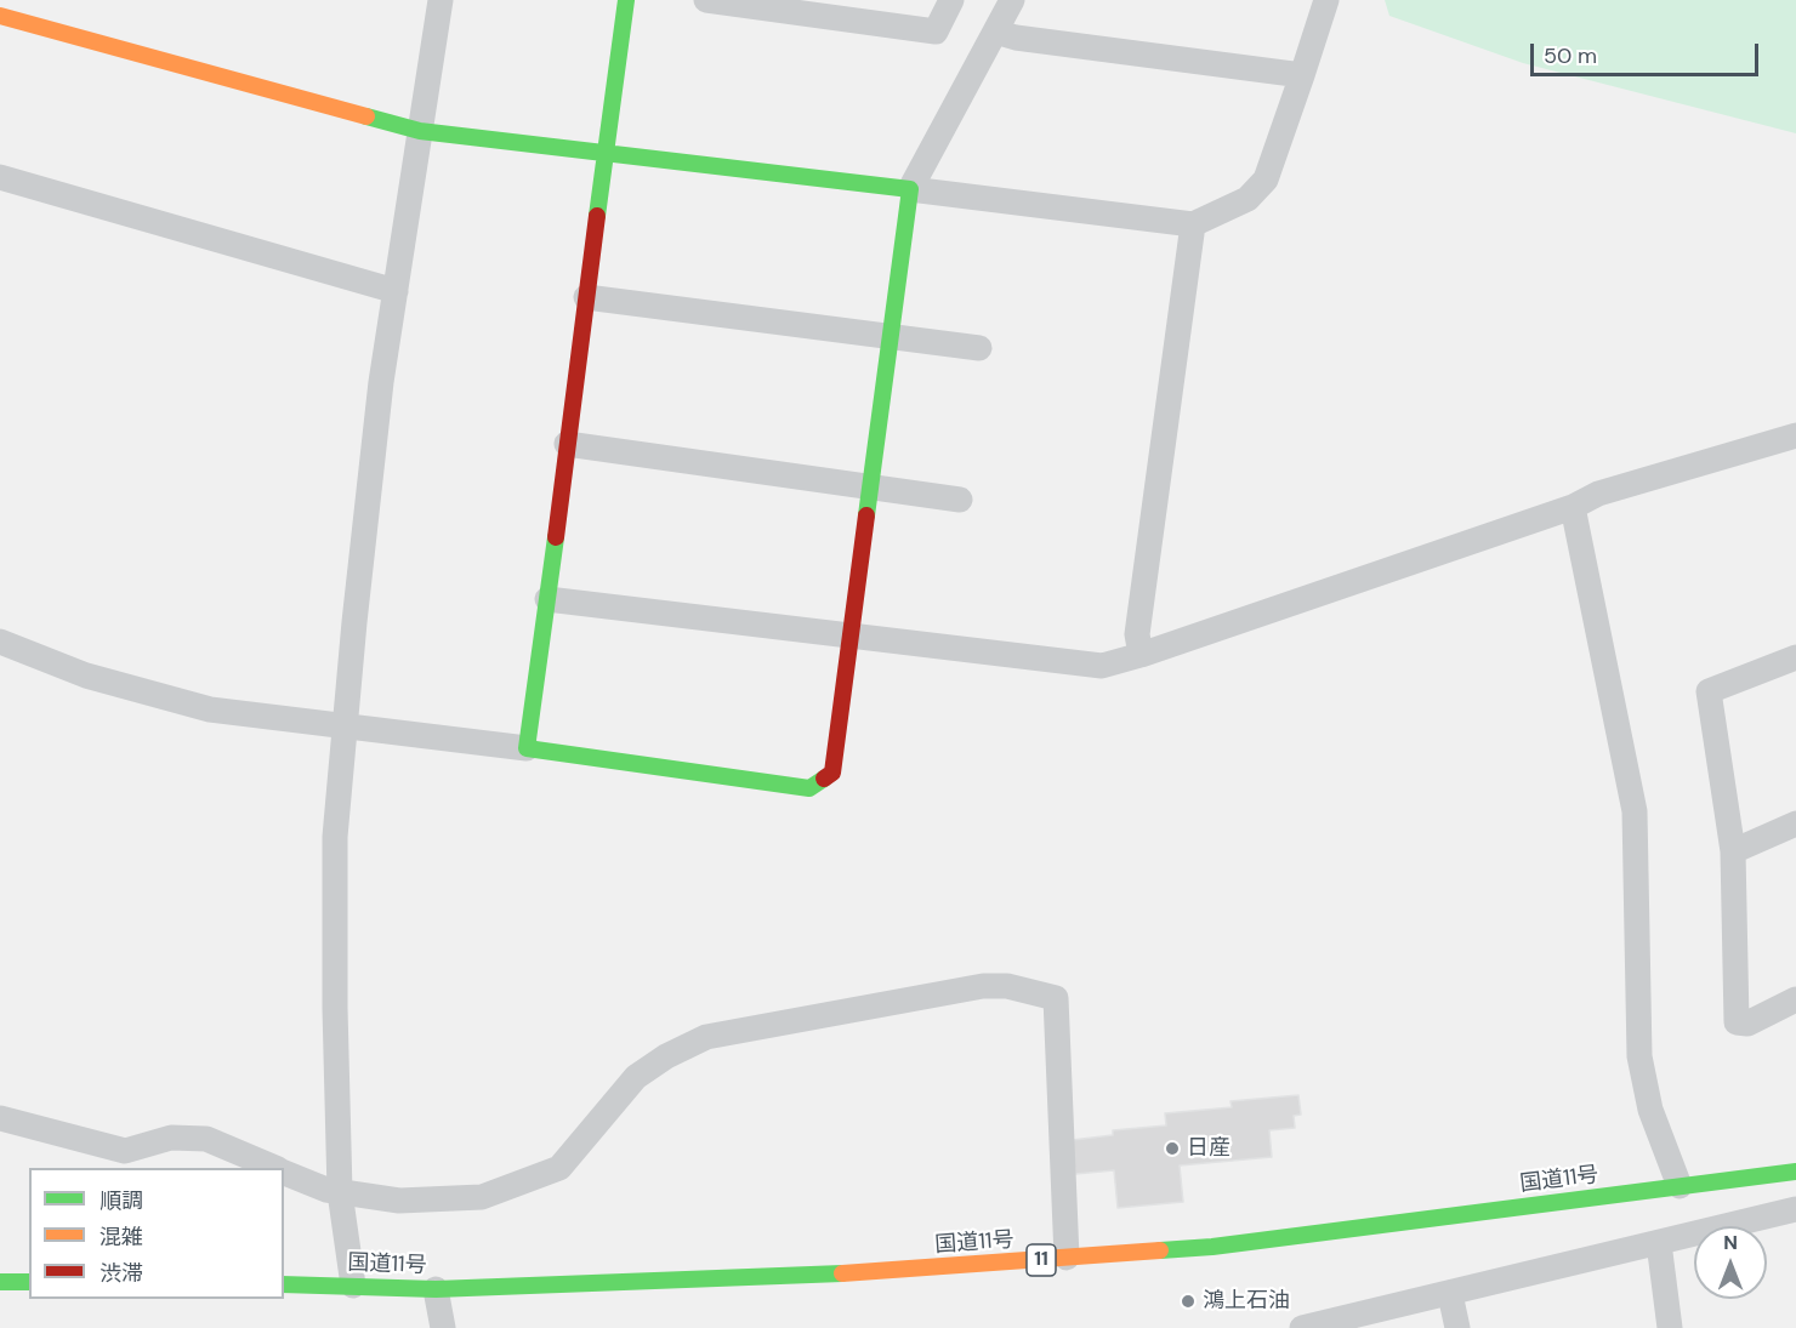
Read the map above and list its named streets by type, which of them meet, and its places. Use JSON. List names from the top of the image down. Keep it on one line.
{"streets":{"main road":["国道11号","11"]},"places":["日産","鴻上石油"],"legend":["順調","混雑","渋滞"],"scale_bar":"50 m","north":"top"}
